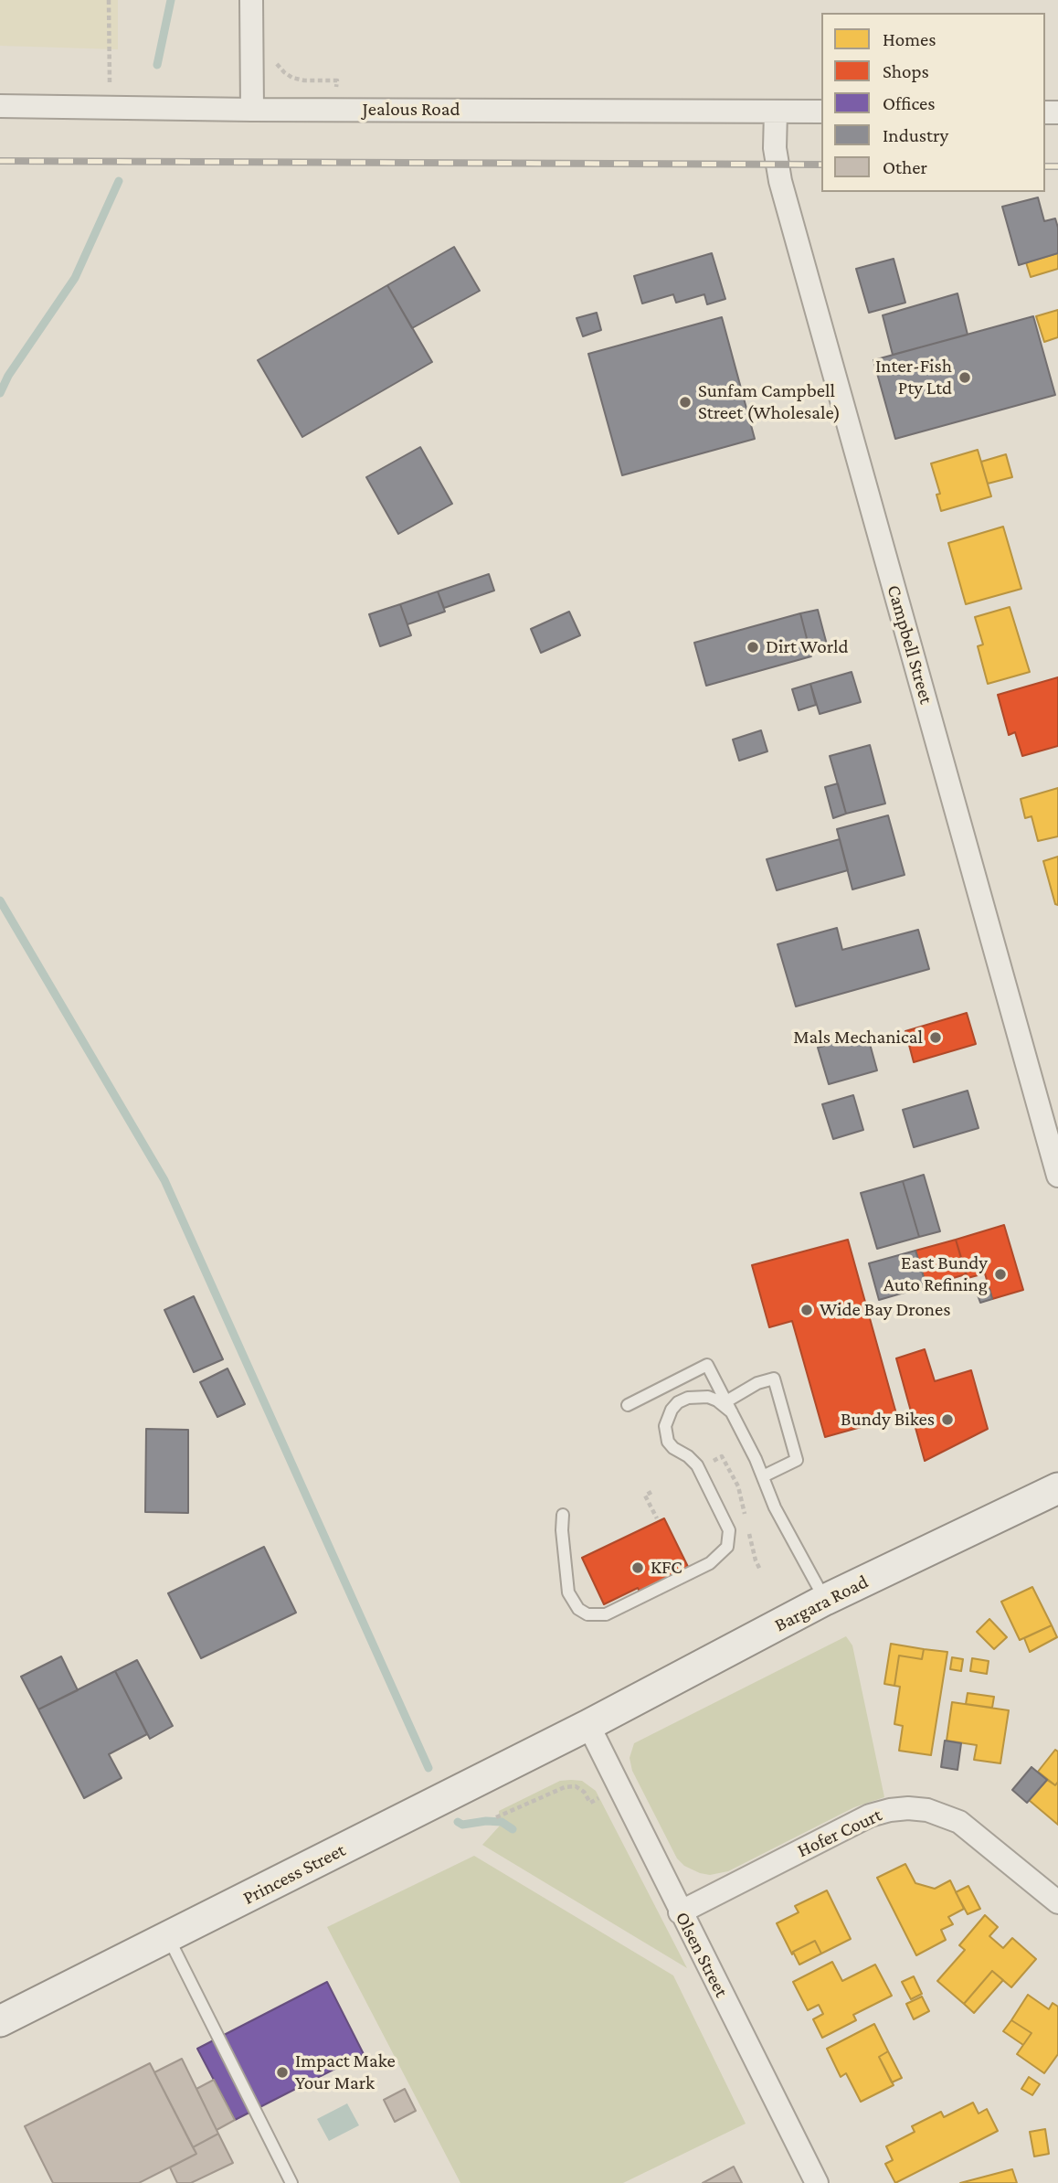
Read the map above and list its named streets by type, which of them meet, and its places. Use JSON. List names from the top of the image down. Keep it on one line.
{"streets":{"main road":["Bargara Road","Princess Street"],"street":["Jealous Road","Campbell Street","Hofer Court","Olsen Street"]},"crossings":[["Jealous Road","Campbell Street"],["Bargara Road","Princess Street"],["Bargara Road","Olsen Street"],["Hofer Court","Olsen Street"],["Princess Street","Olsen Street"]],"places":["Inter-Fish Pty Ltd","Sunfam Campbell Street (Wholesale)","Dirt World","Mals Mechanical","East Bundy Auto Refining","Wide Bay Drones","Bundy Bikes","KFC","Impact Make Your Mark"],"legend":["Homes","Shops","Offices","Industry","Other"]}
